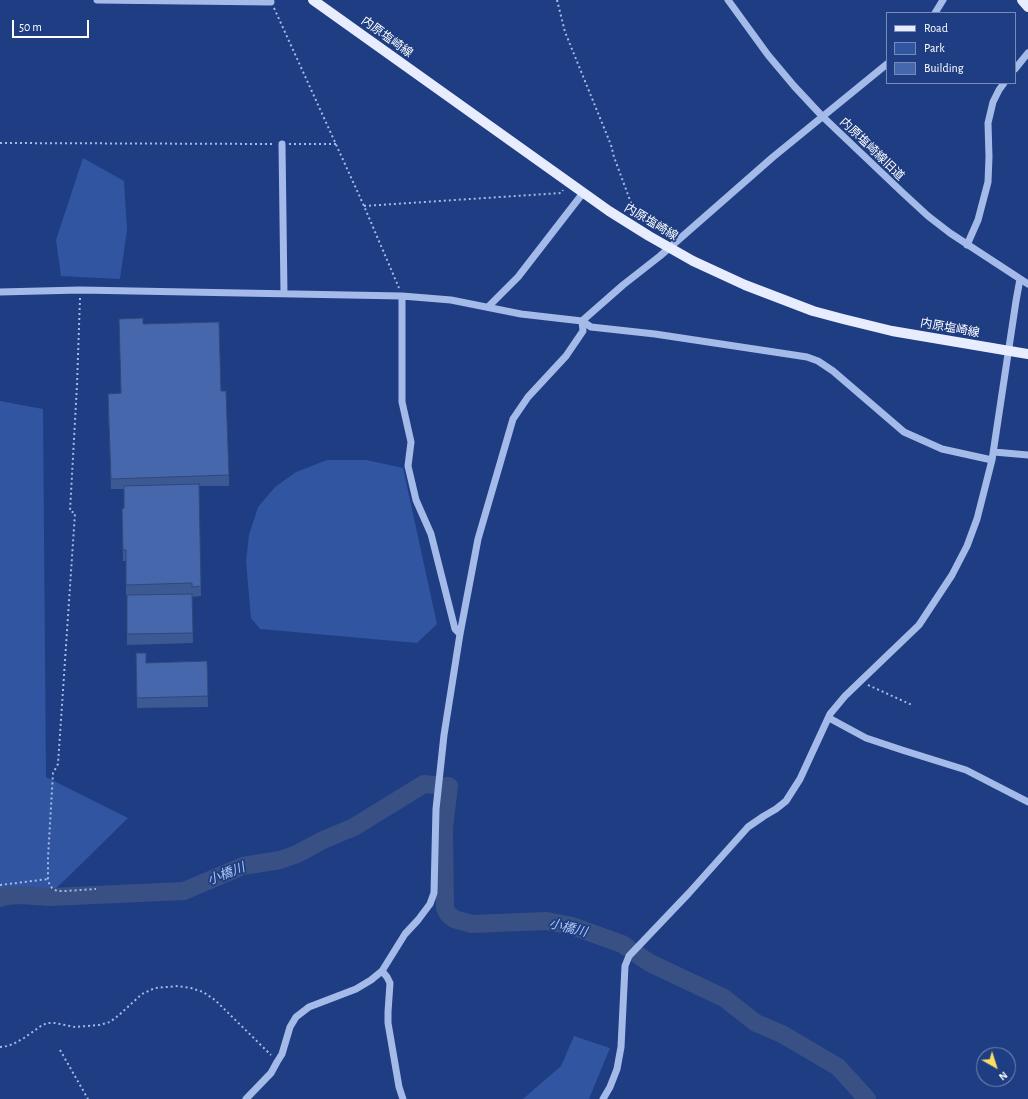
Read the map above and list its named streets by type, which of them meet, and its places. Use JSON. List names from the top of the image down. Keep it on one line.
{"streets":{"main road":["内原塩崎線"],"street":["内原塩崎線旧道"]},"water":["小橋川"],"legend":["Road","Park","Building"],"scale_bar":"50 m","north":"bottom right"}
